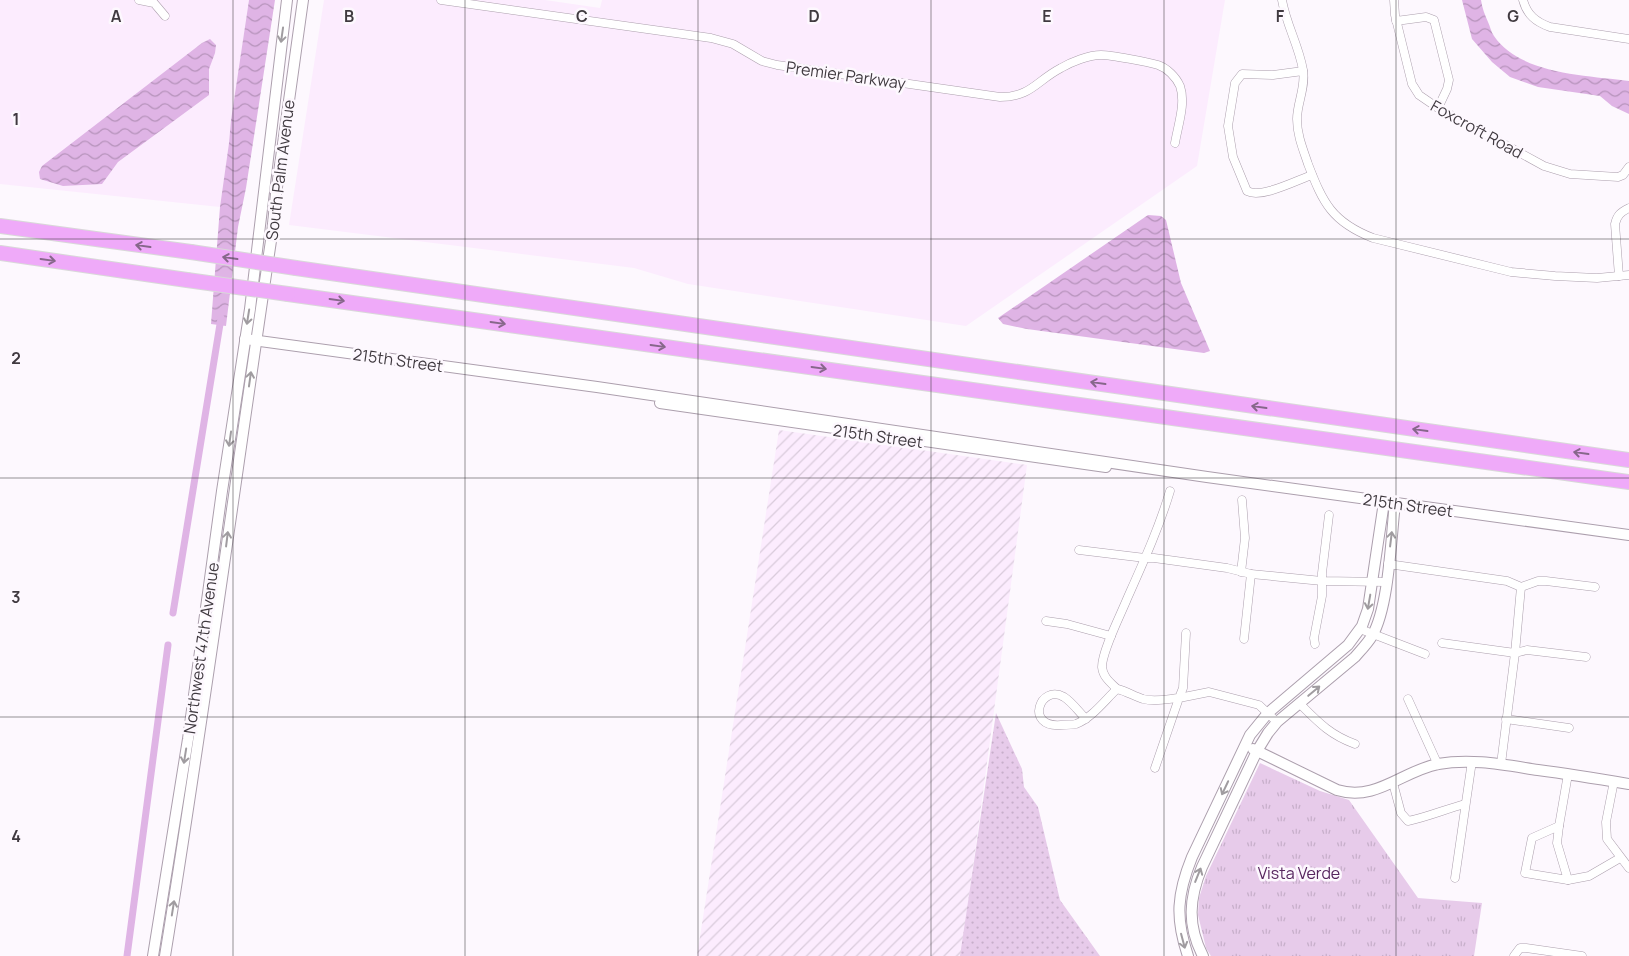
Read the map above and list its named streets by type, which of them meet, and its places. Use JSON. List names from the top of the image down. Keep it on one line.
{"streets":{"street":["Premier Parkway","Foxcroft Road","South Palm Avenue","215th Street","Northwest 47th Avenue"]},"crossings":[["South Palm Avenue","215th Street"],["South Palm Avenue","Northwest 47th Avenue"],["215th Street","Northwest 47th Avenue"]],"parks":["Vista Verde"],"grid":{"columns":["A","B","C","D","E","F","G"],"rows":["1","2","3","4"]}}
